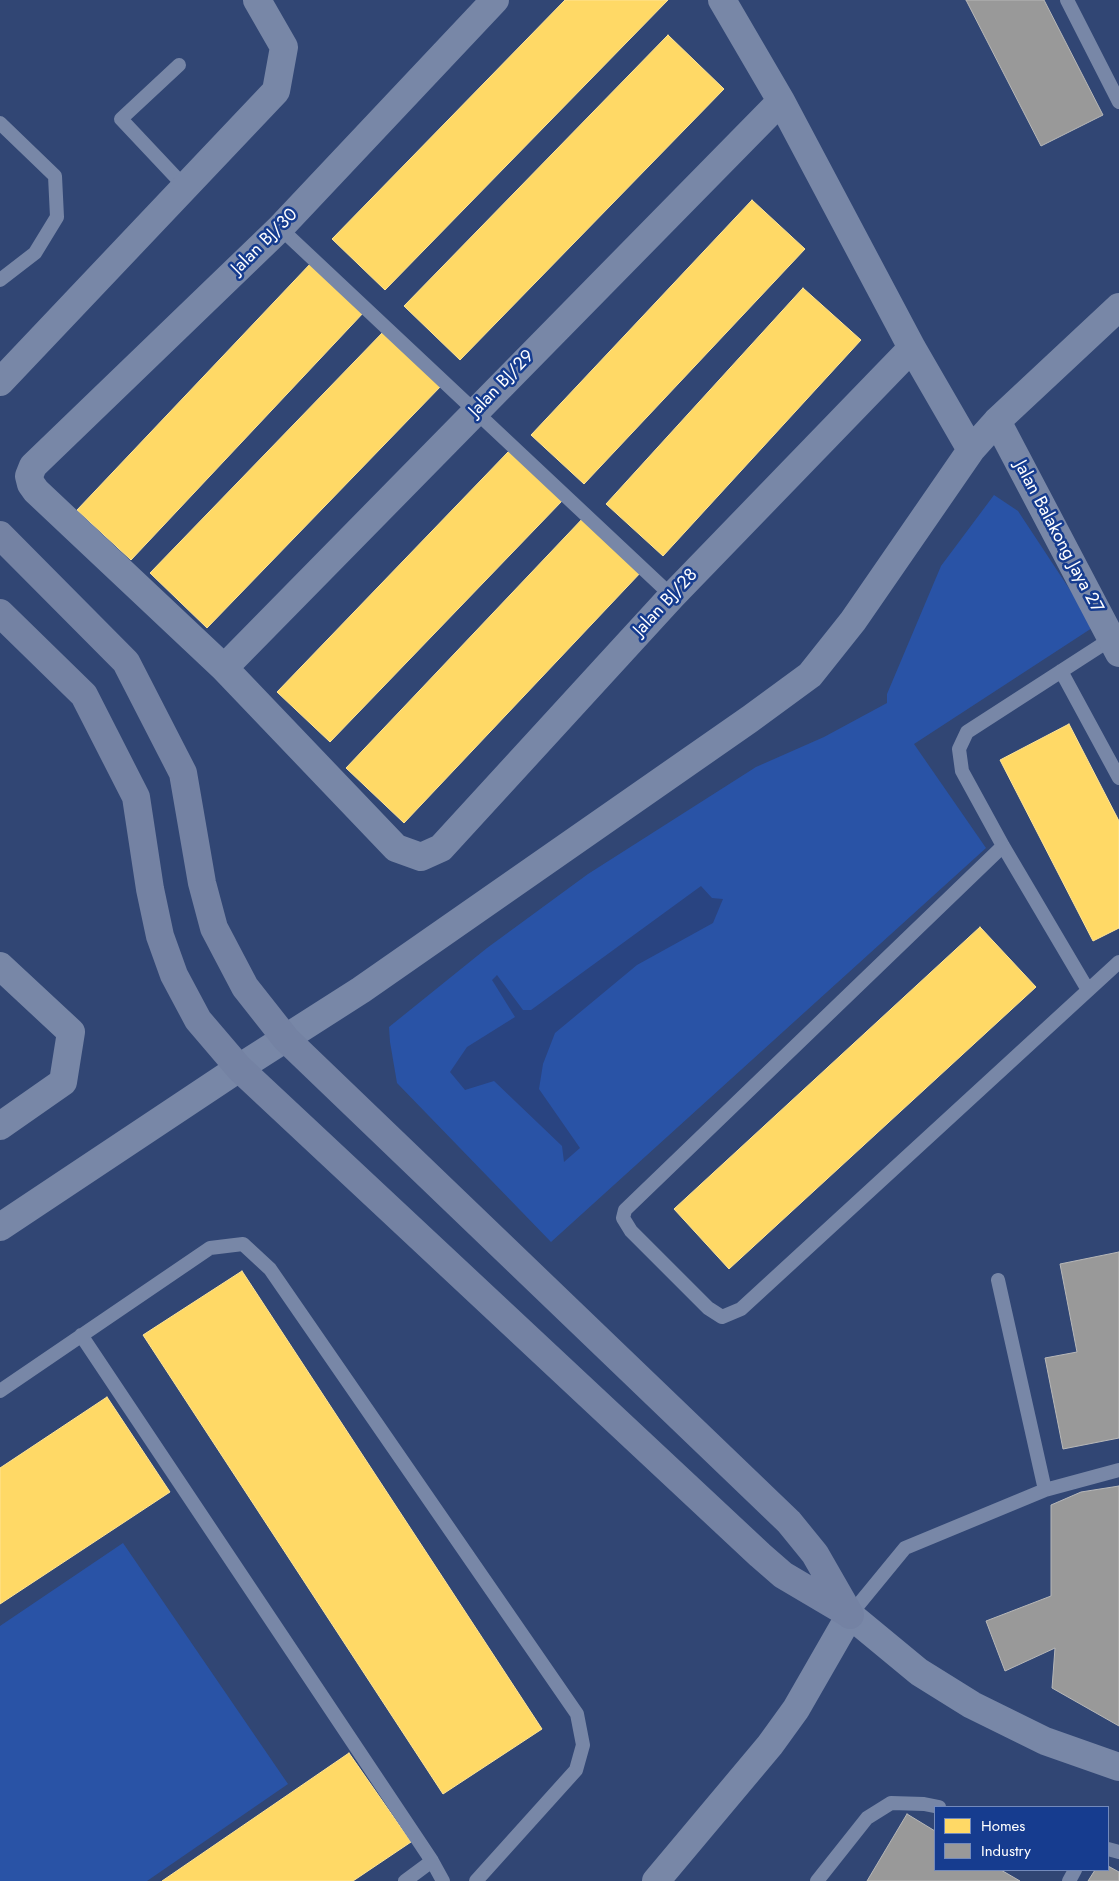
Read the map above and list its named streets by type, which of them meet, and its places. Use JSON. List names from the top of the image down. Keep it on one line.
{"streets":{"street":["Jalan BJ/30","Jalan BJ/29","Jalan Balakong Jaya 27","Jalan BJ/28"]},"crossings":[["Jalan BJ/30","Jalan BJ/29"],["Jalan BJ/30","Jalan BJ/28"],["Jalan BJ/29","Jalan BJ/28"]],"legend":["Homes","Industry"]}
